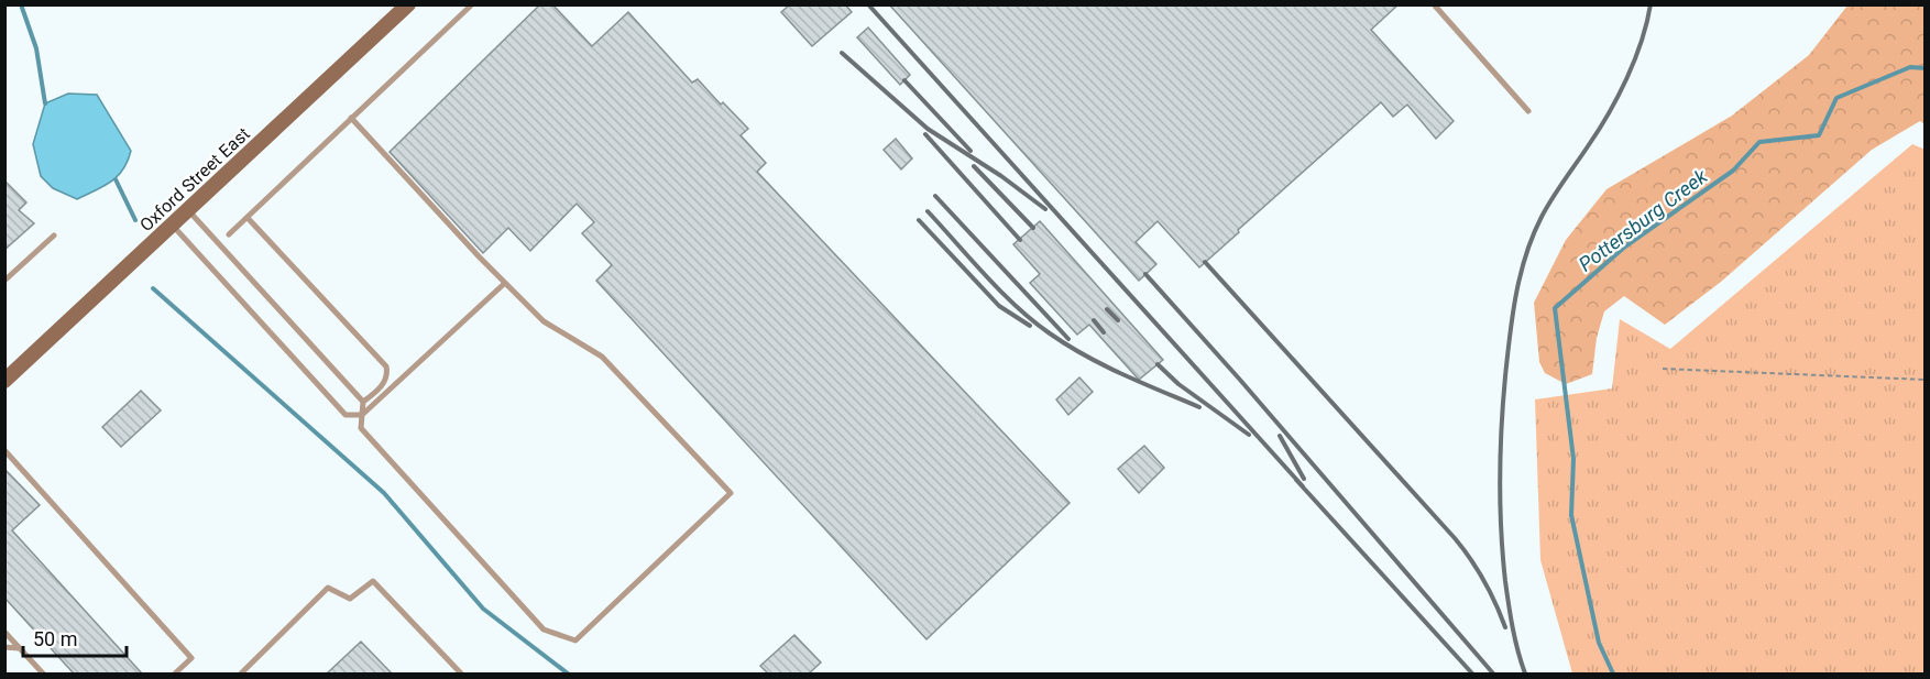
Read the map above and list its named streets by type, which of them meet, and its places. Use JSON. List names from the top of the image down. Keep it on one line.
{"streets":{"main road":["Oxford Street East"]},"water":["Pottersburg Creek"],"scale_bar":"50 m"}
